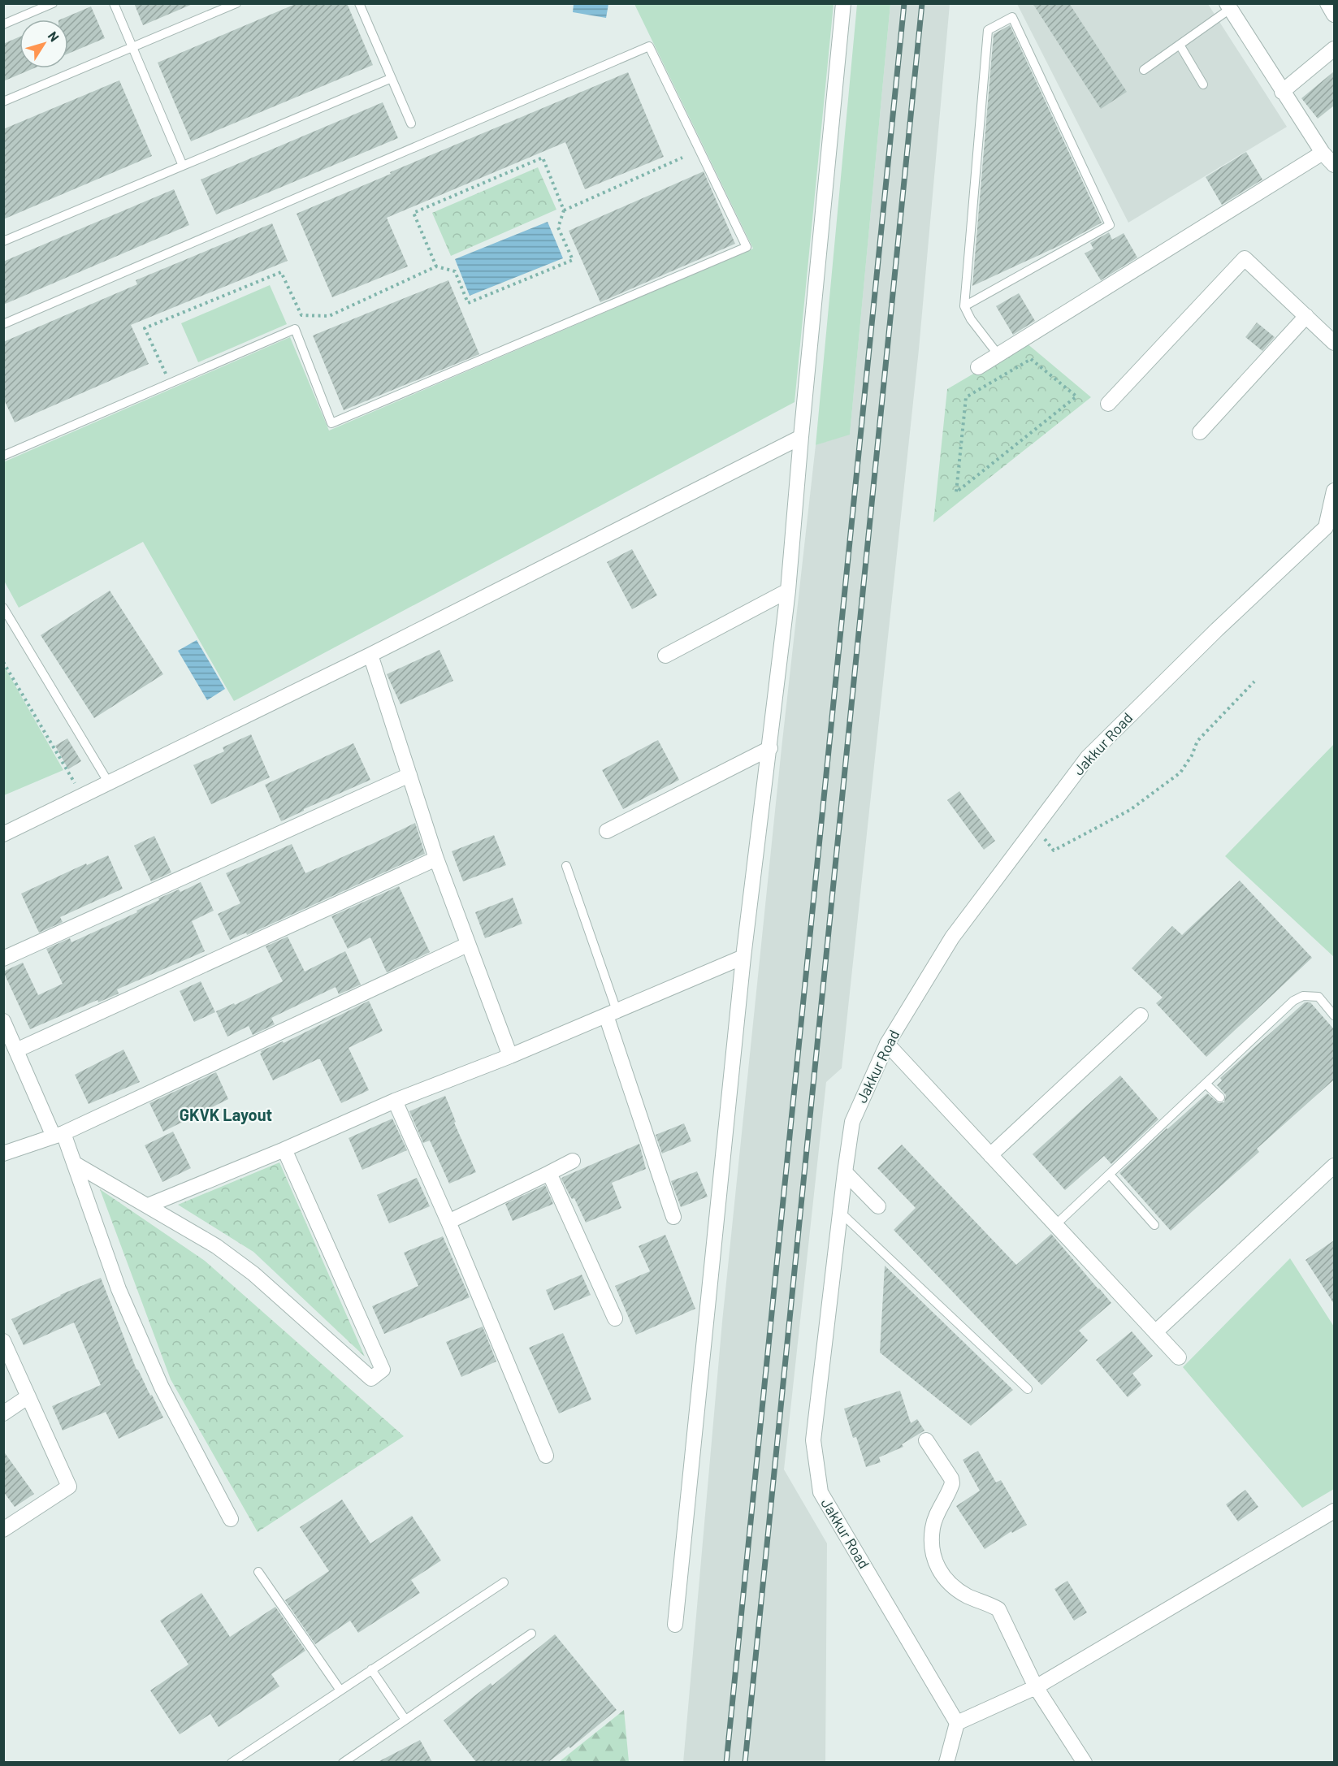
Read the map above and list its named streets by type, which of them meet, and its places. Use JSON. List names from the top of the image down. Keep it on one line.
{"streets":{"street":["Jakkur Road"]},"districts":["GKVK Layout"],"north":"top right"}
